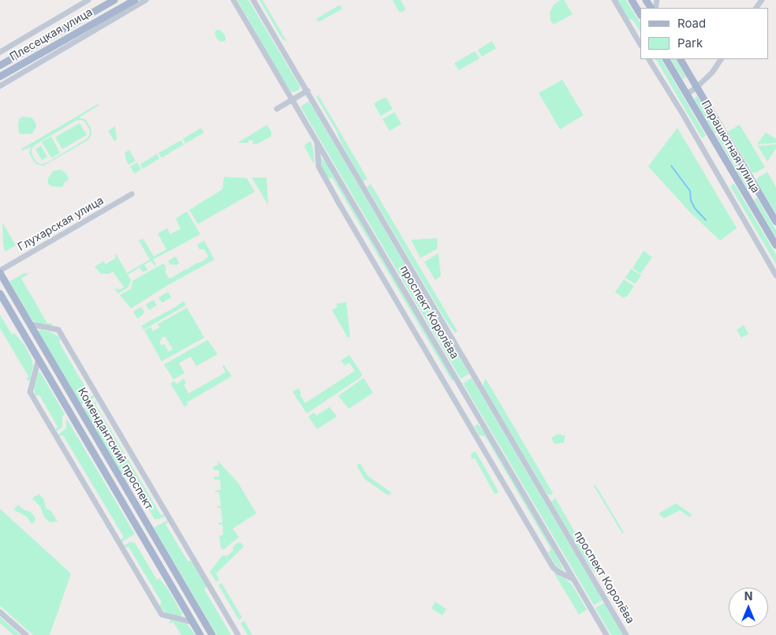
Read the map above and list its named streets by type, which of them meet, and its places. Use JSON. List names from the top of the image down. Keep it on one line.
{"streets":{"main road":["Плесецкая улица","Парашютная улица","Комендантский проспект"],"street":["Глухарская улица","проспект Королёва"]},"crossings":[["Глухарская улица","Комендантский проспект"]],"legend":["Road","Park"],"north":"top"}
